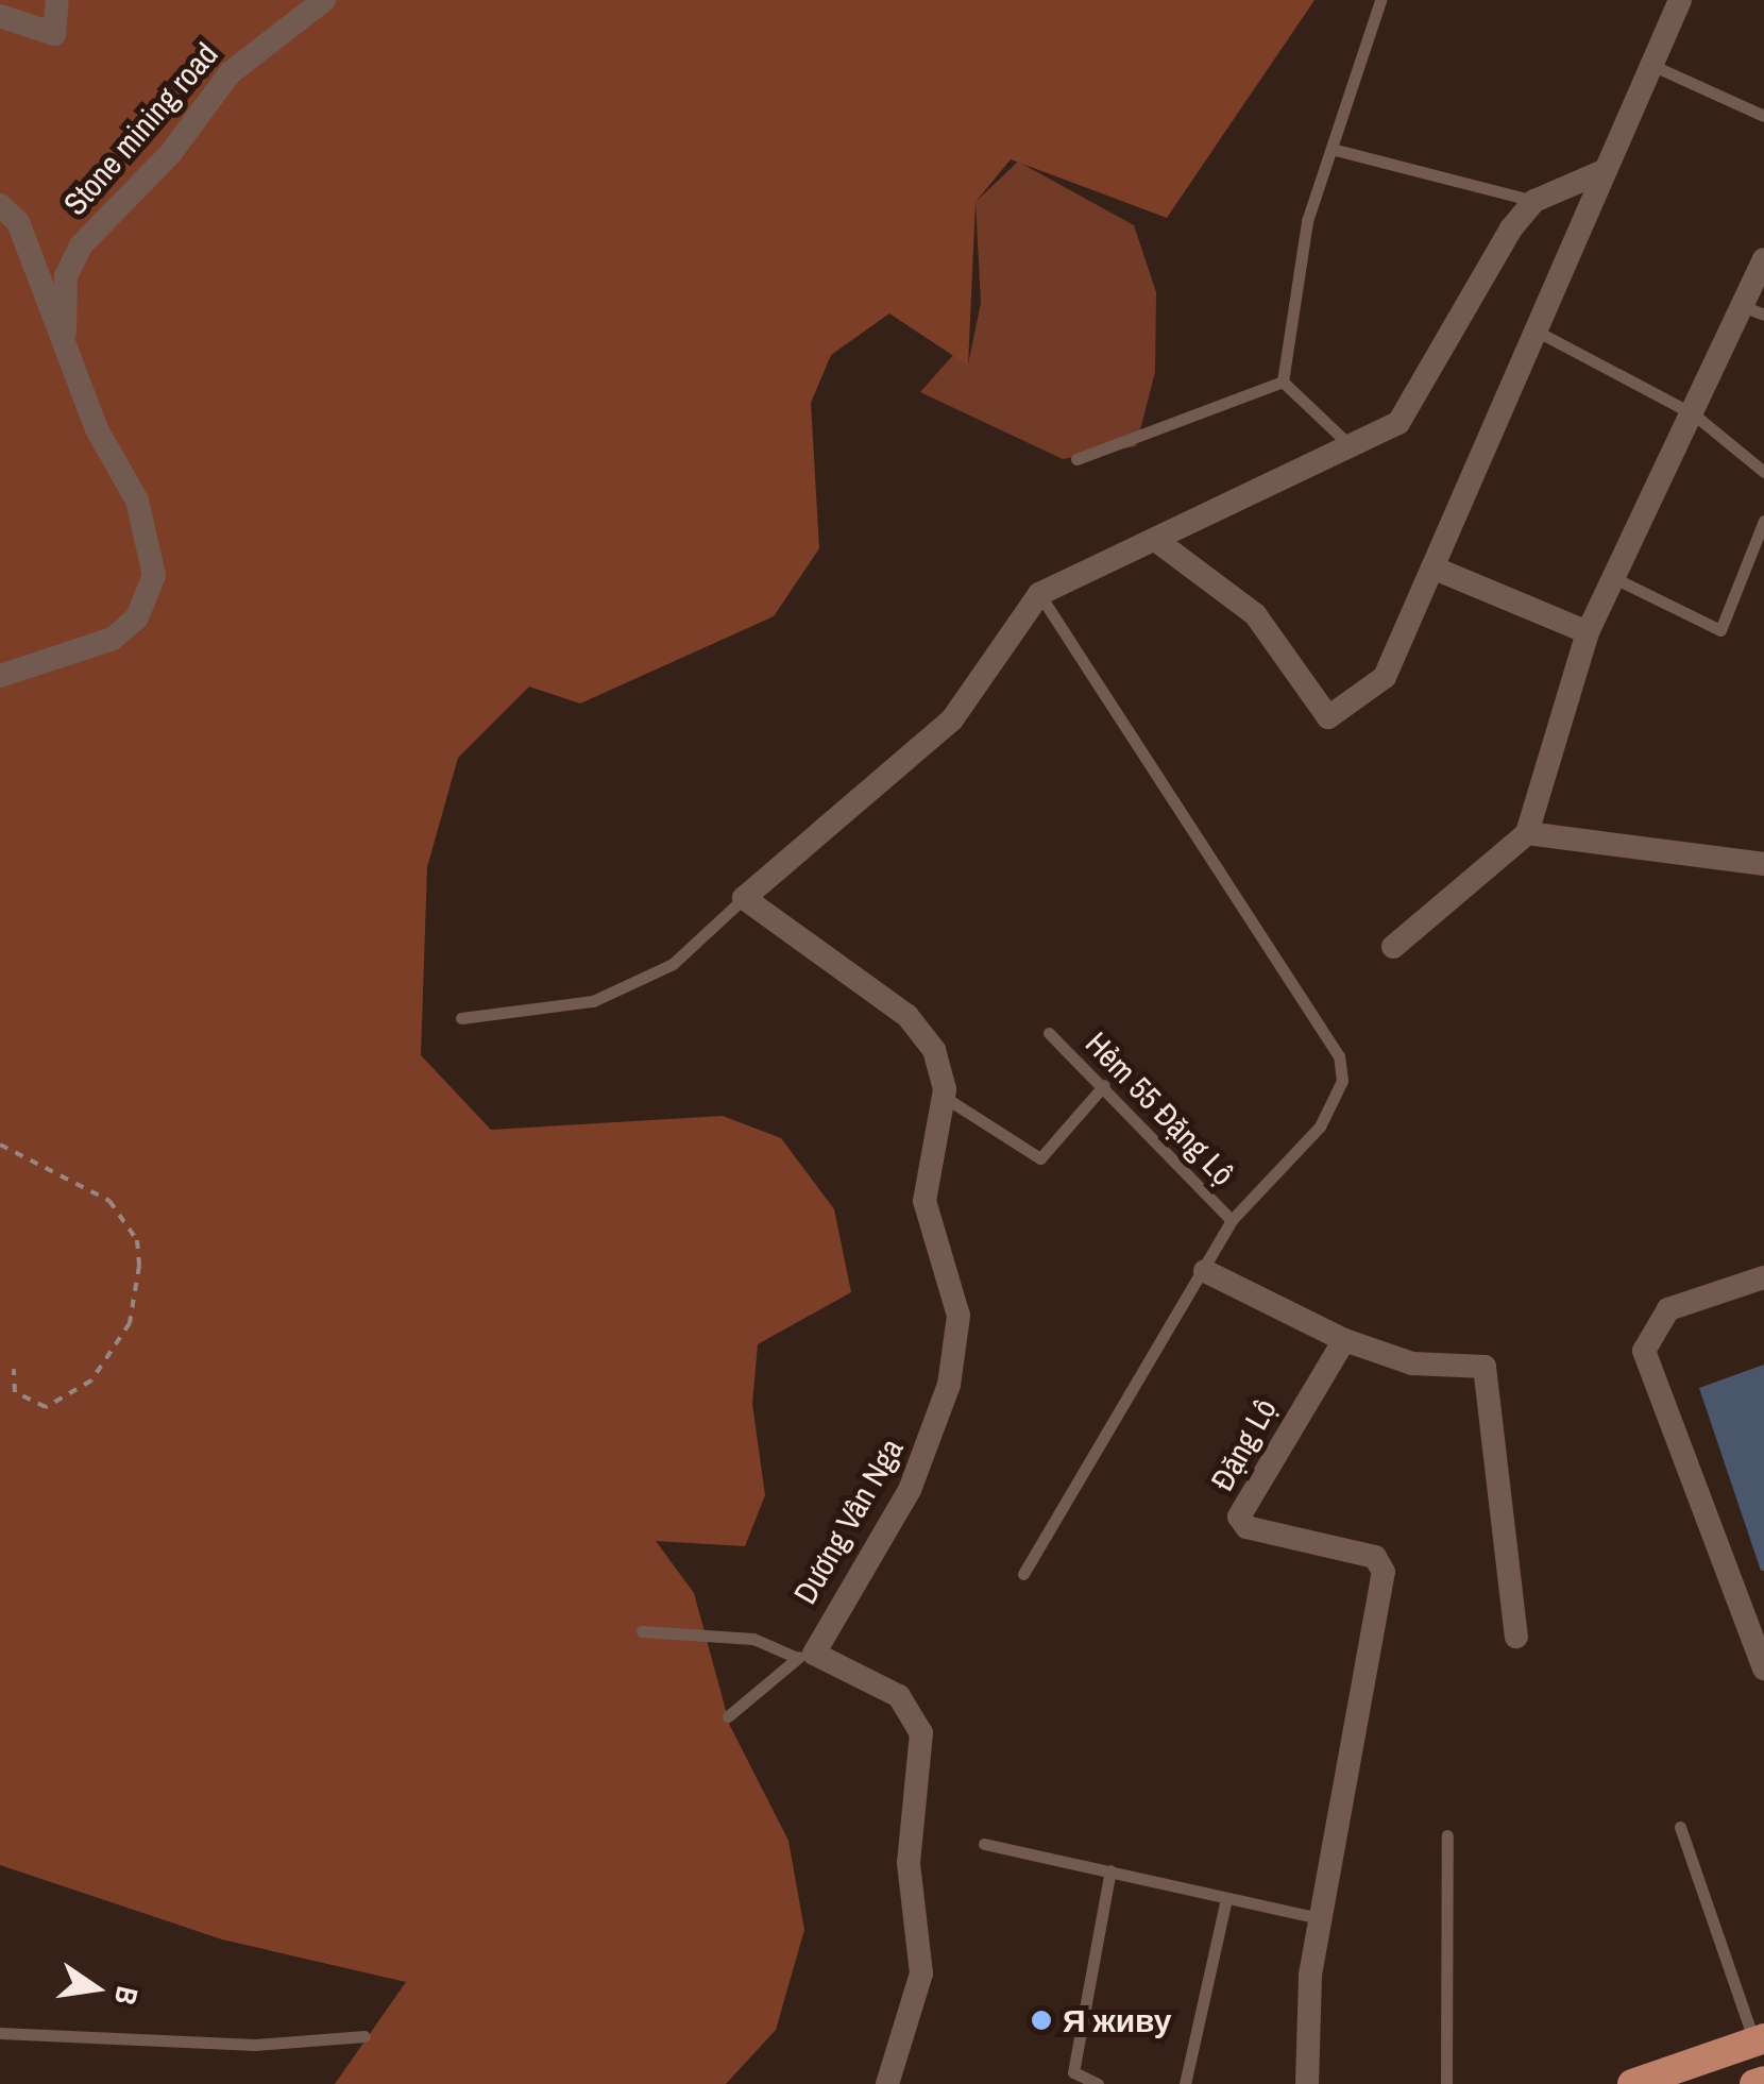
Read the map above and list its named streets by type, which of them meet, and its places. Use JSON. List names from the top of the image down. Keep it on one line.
{"streets":{"street":["Stone mining road","Đặng Lộ","Dương Vân Nga"],"lane":["Hẻm 55 Đặng Lộ"]},"places":["Я живу"],"north":"right"}
